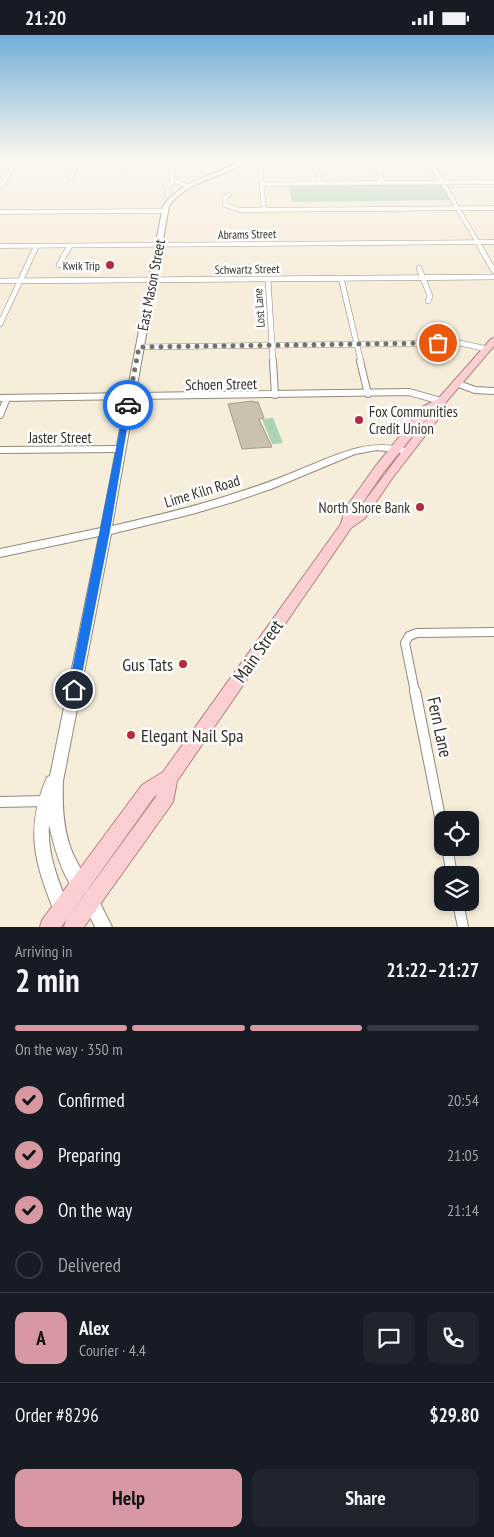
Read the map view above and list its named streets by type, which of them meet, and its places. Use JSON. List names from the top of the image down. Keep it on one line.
{"streets":{"main road":["East Mason Street","Lime Kiln Road","Main Street"],"street":["Abrams Street","Schwartz Street","Lost Lane","Schoen Street","Jaster Street","Fern Lane"]},"crossings":[["Abrams Street","East Mason Street"],["Schwartz Street","East Mason Street"],["Schwartz Street","Lost Lane"],["East Mason Street","Schoen Street"],["East Mason Street","Jaster Street"],["East Mason Street","Lime Kiln Road"],["East Mason Street","Main Street"],["Lost Lane","Schoen Street"],["Schoen Street","Main Street"],["Lime Kiln Road","Main Street"]],"places":["Kwik Trip","Fox Communities Credit Union","North Shore Bank","Gus Tats","Elegant Nail Spa"],"page":{"status":"21:20","heading":["2 min","Arriving in","21:22–21:27"],"panel":["Alex","Courier · 4.4","Order #8296","$29.80"],"bar":"On the way · 350 m","list":[["Confirmed","20:54"],["Preparing","21:05"],["On the way","21:14"],"Delivered"],"round":"A","buttons":["Help","Share"]}}
